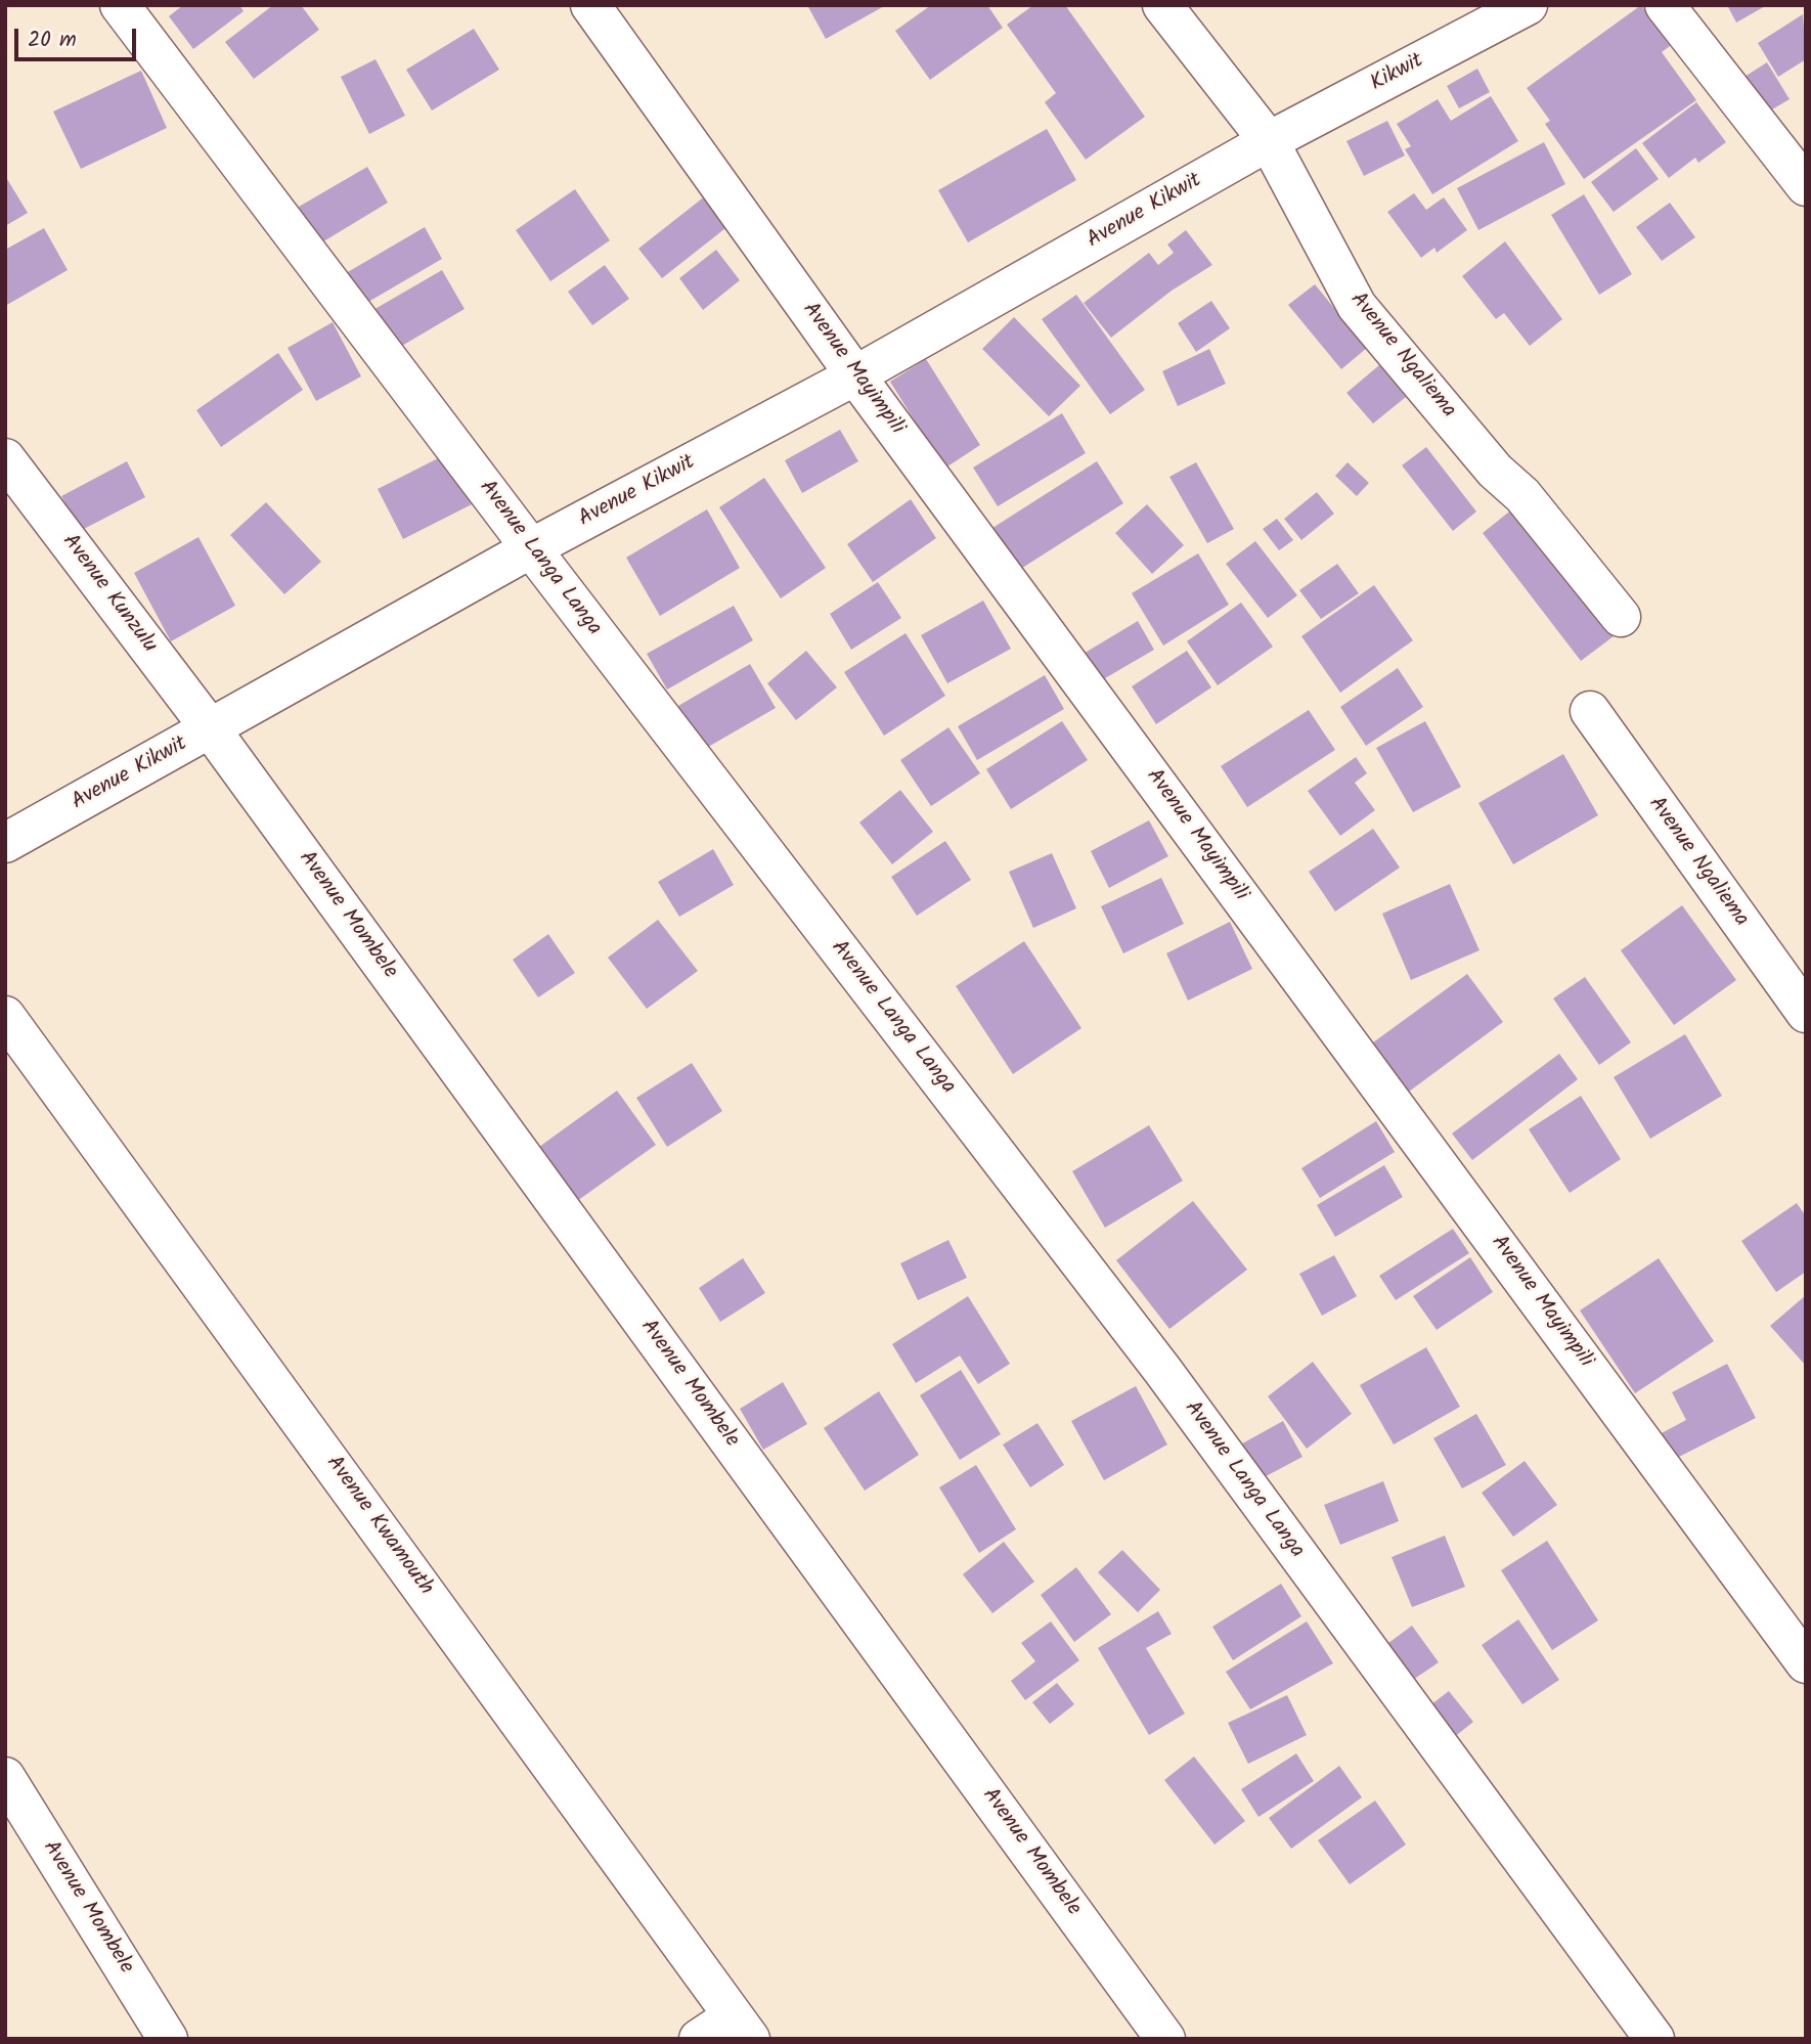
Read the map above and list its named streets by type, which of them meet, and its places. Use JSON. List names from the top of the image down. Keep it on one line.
{"streets":{"street":["Kikwit","Avenue Kikwit","Avenue Ngaliema","Avenue Mayimpili","Avenue Langa Langa","Avenue Kunzulu","Avenue Mombele","Avenue Kwamouth"]},"crossings":[["Kikwit","Avenue Kikwit"],["Kikwit","Avenue Ngaliema"],["Avenue Kikwit","Avenue Ngaliema"],["Avenue Kikwit","Avenue Mayimpili"],["Avenue Kikwit","Avenue Langa Langa"],["Avenue Kikwit","Avenue Kunzulu"],["Avenue Kikwit","Avenue Mombele"],["Avenue Kunzulu","Avenue Mombele"]],"scale_bar":"20 m"}
